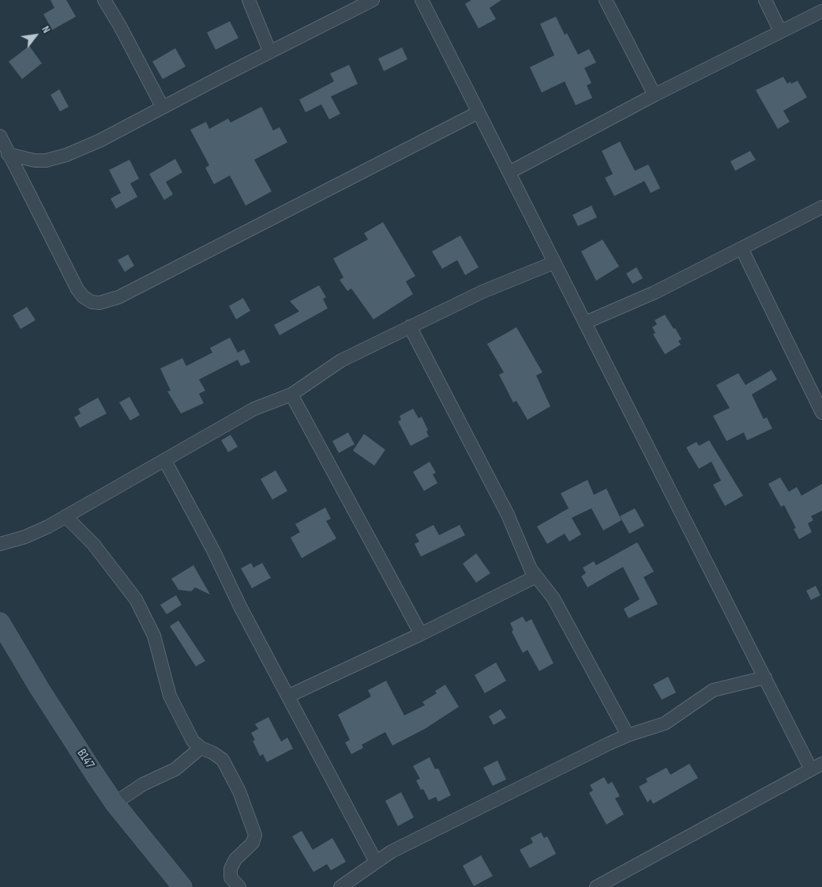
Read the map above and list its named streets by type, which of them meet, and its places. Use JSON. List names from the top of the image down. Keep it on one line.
{"streets":{"main road":["B147"]},"north":"top right"}
